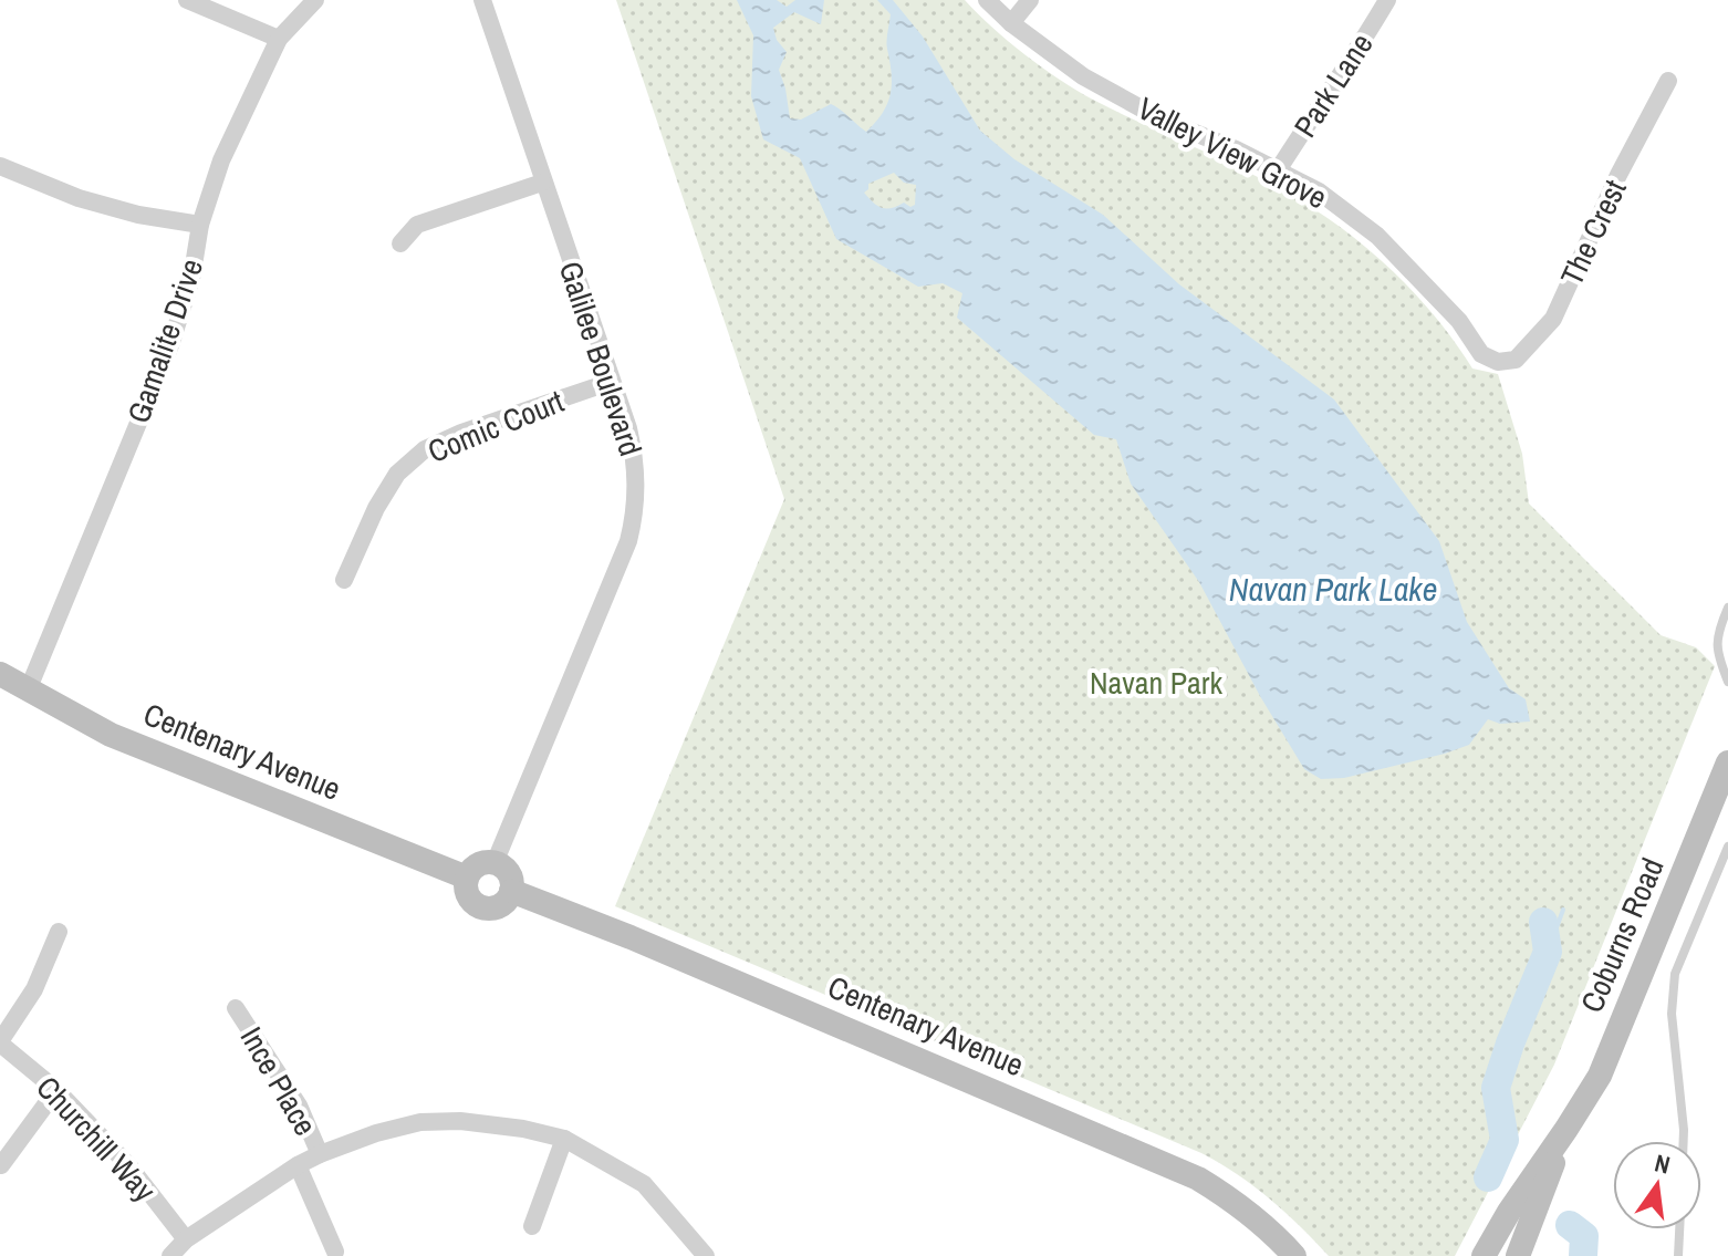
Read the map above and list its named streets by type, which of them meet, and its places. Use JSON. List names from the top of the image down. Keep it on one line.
{"streets":{"street":["Park Lane","Valley View Grove","The Crest","Gamalite Drive","Galilee Boulevard","Comic Court","Centenary Avenue","Coburns Road","Ince Place","Churchill Way"]},"crossings":[["Park Lane","Valley View Grove"],["Valley View Grove","The Crest"],["Gamalite Drive","Centenary Avenue"],["Galilee Boulevard","Comic Court"],["Galilee Boulevard","Centenary Avenue"]],"water":["Navan Park Lake"],"parks":["Navan Park"],"north":"top"}
